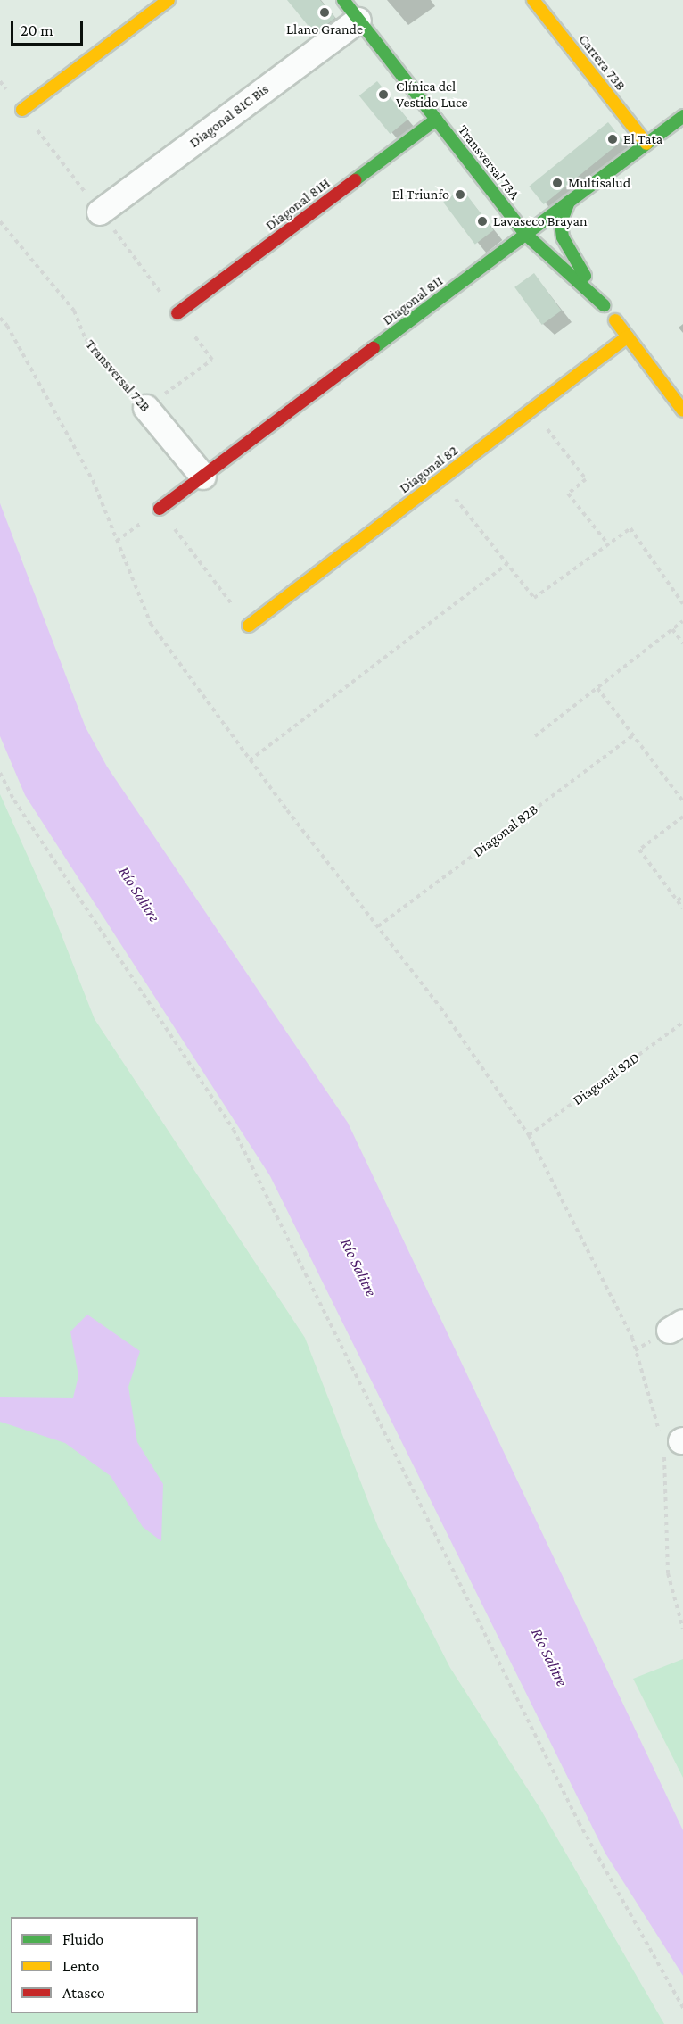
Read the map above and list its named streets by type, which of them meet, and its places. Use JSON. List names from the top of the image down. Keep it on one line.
{"streets":{"street":["Carrera 73B","Diagonal 81C Bis","Transversal 73A","Diagonal 81H","Diagonal 81I","Transversal 72B","Diagonal 82"],"path":["Diagonal 82B","Diagonal 82D"]},"crossings":[["Carrera 73B","Diagonal 81I"],["Diagonal 81C Bis","Transversal 73A"],["Transversal 73A","Diagonal 81H"],["Transversal 73A","Diagonal 81I"],["Transversal 73A","Diagonal 82"],["Diagonal 81I","Transversal 72B"]],"water":["Río Salitre"],"places":["Llano Grande","Clínica del Vestido Luce","El Tata","Multisalud","El Triunfo","Lavaseco Brayan"],"legend":["Fluido","Lento","Atasco"],"scale_bar":"20 m"}
